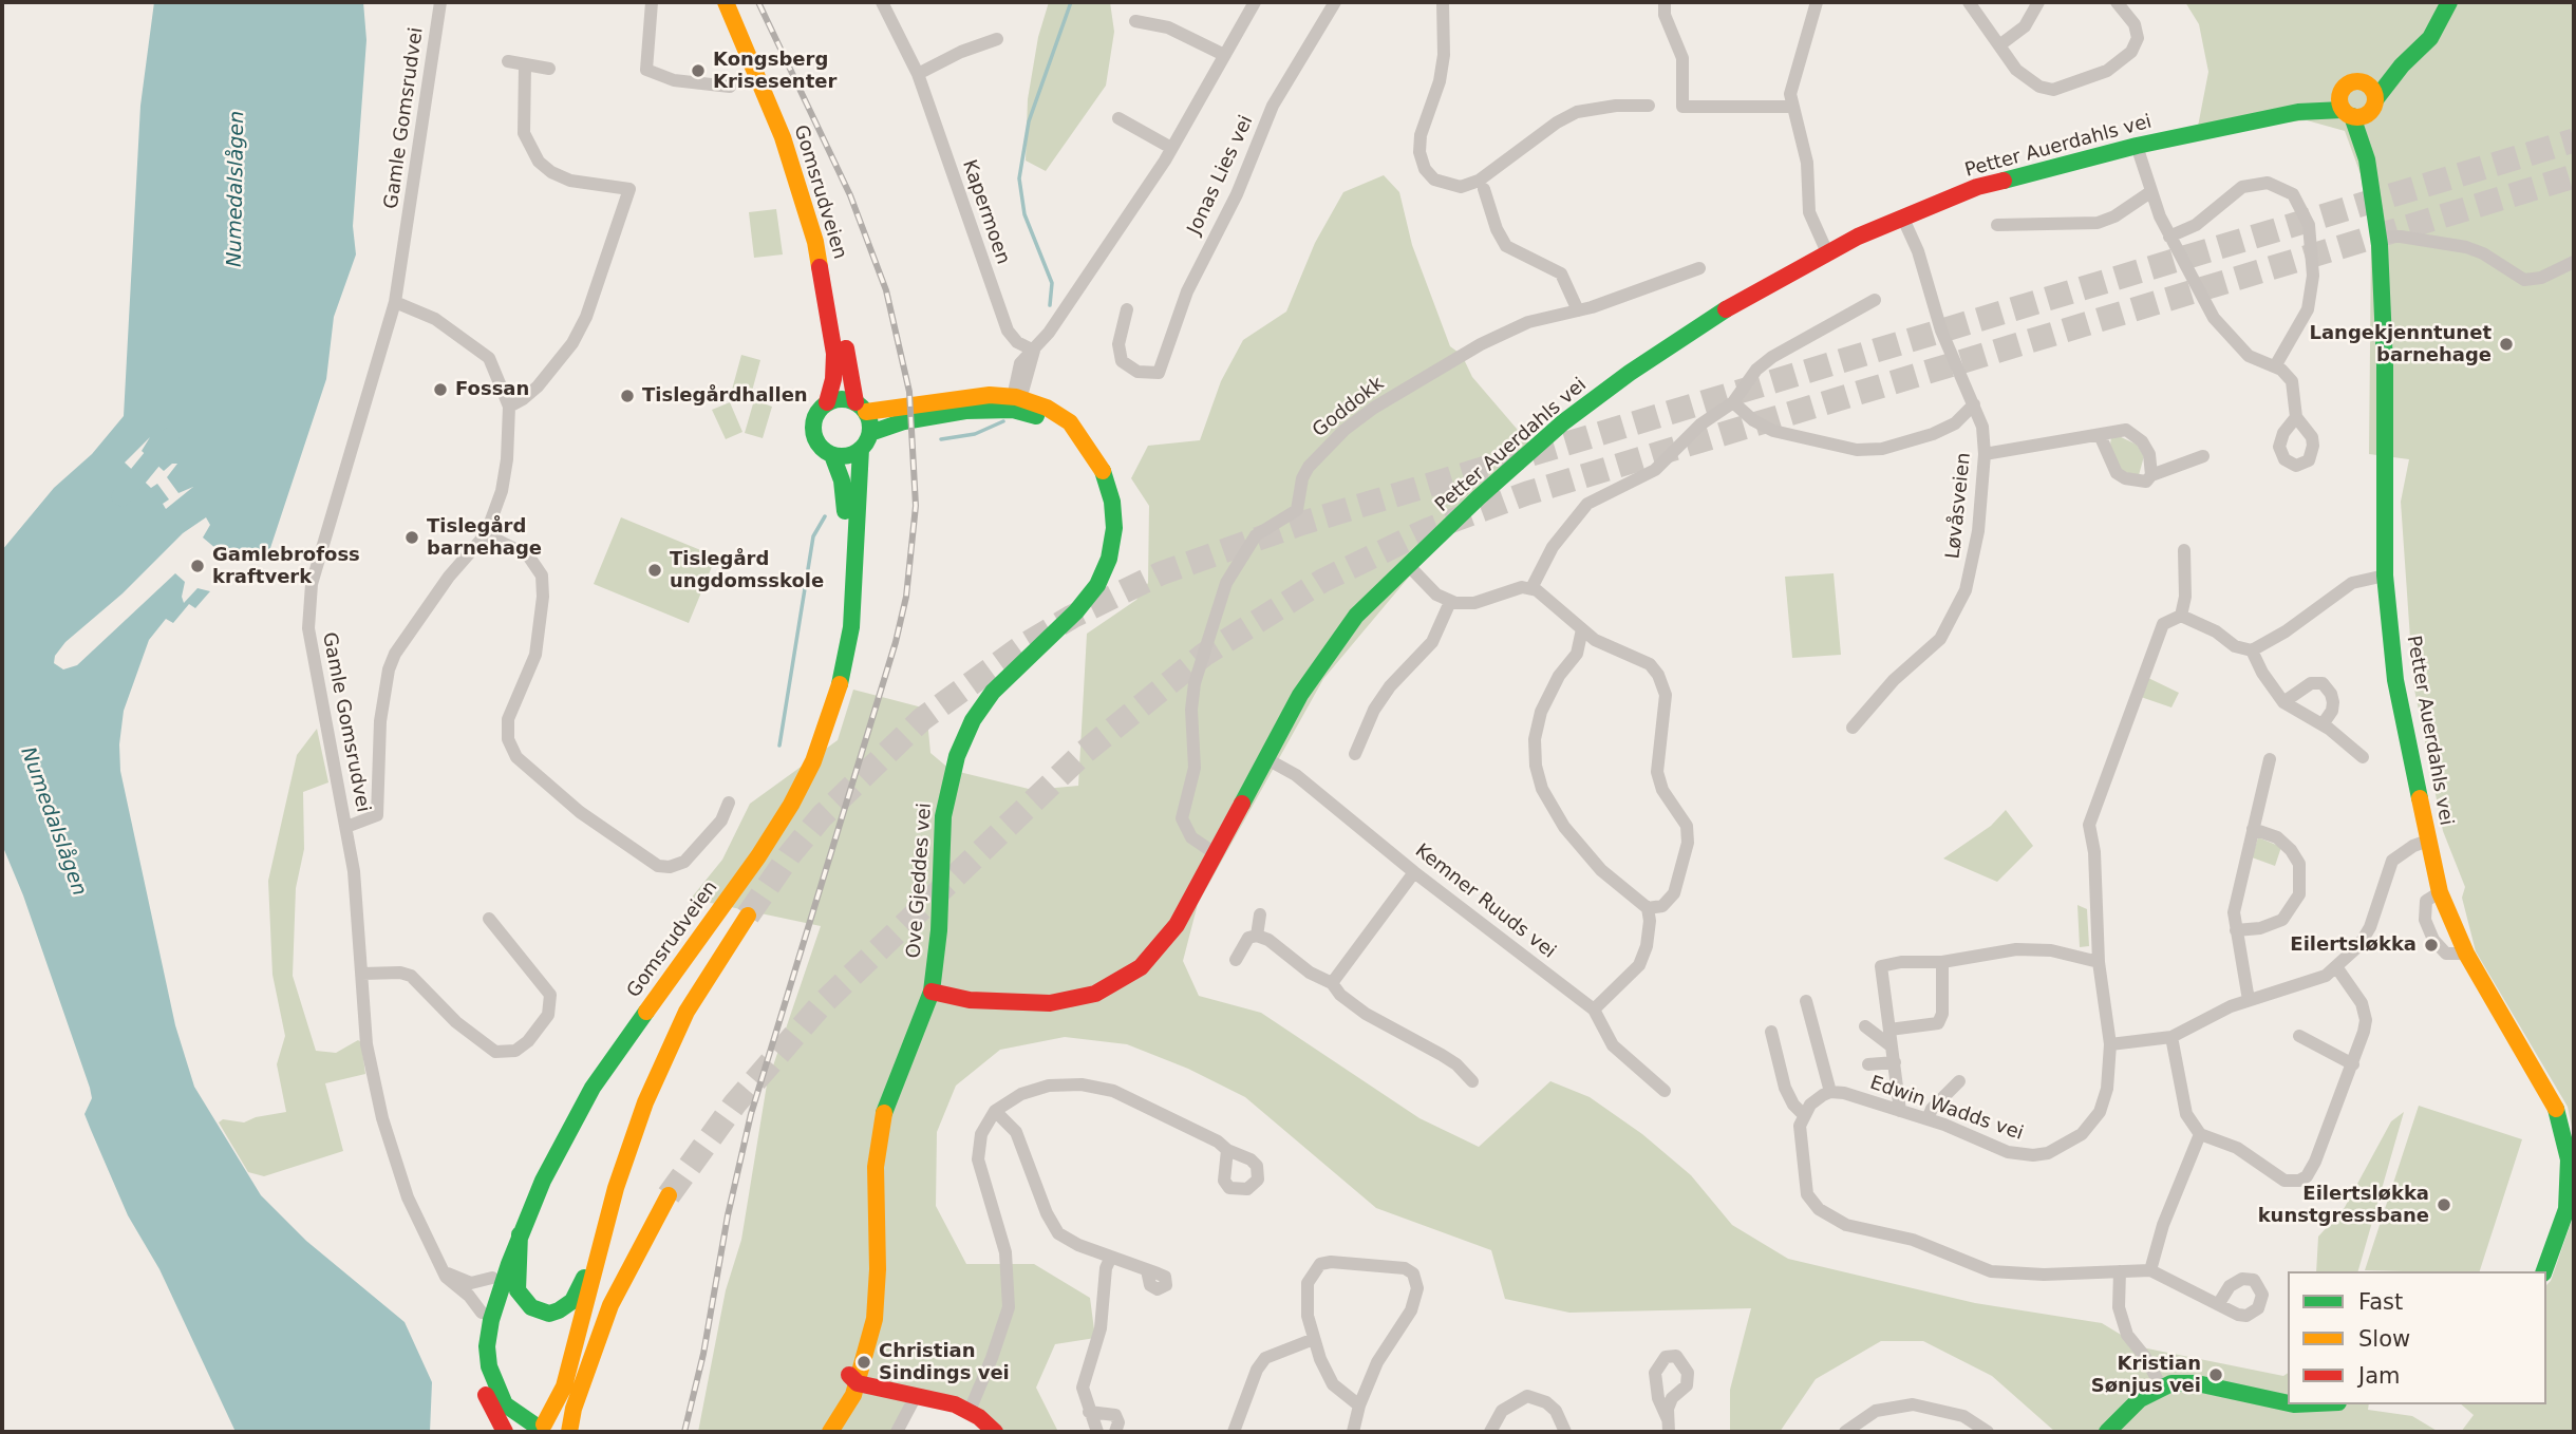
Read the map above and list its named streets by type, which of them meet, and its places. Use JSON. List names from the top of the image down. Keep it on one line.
{"streets":{"main road":["Petter Auerdahls vei","Gomsrudveien","Ove Gjeddes vei"],"street":["Gamle Gomsrudvei","Jonas Lies vei","Kapermoen","Goddokk","Løvåsveien","Kemner Ruuds vei","Edwin Wadds vei"]},"crossings":[["Gamle Gomsrudvei","Gomsrudveien"],["Petter Auerdahls vei","Goddokk"],["Petter Auerdahls vei","Løvåsveien"],["Petter Auerdahls vei","Ove Gjeddes vei"],["Petter Auerdahls vei","Kemner Ruuds vei"],["Gomsrudveien","Ove Gjeddes vei"]],"water":["Numedalslågen"],"places":["Kongsberg Krisesenter","Langekjenntunet barnehage","Fossan","Tislegårdhallen","Tislegård barnehage","Gamlebrofoss kraftverk","Tislegård ungdomsskole","Eilertsløkka","Eilertsløkka kunstgressbane","Christian Sindings vei","Kristian Sønjus vei"],"legend":["Fast","Slow","Jam"]}
